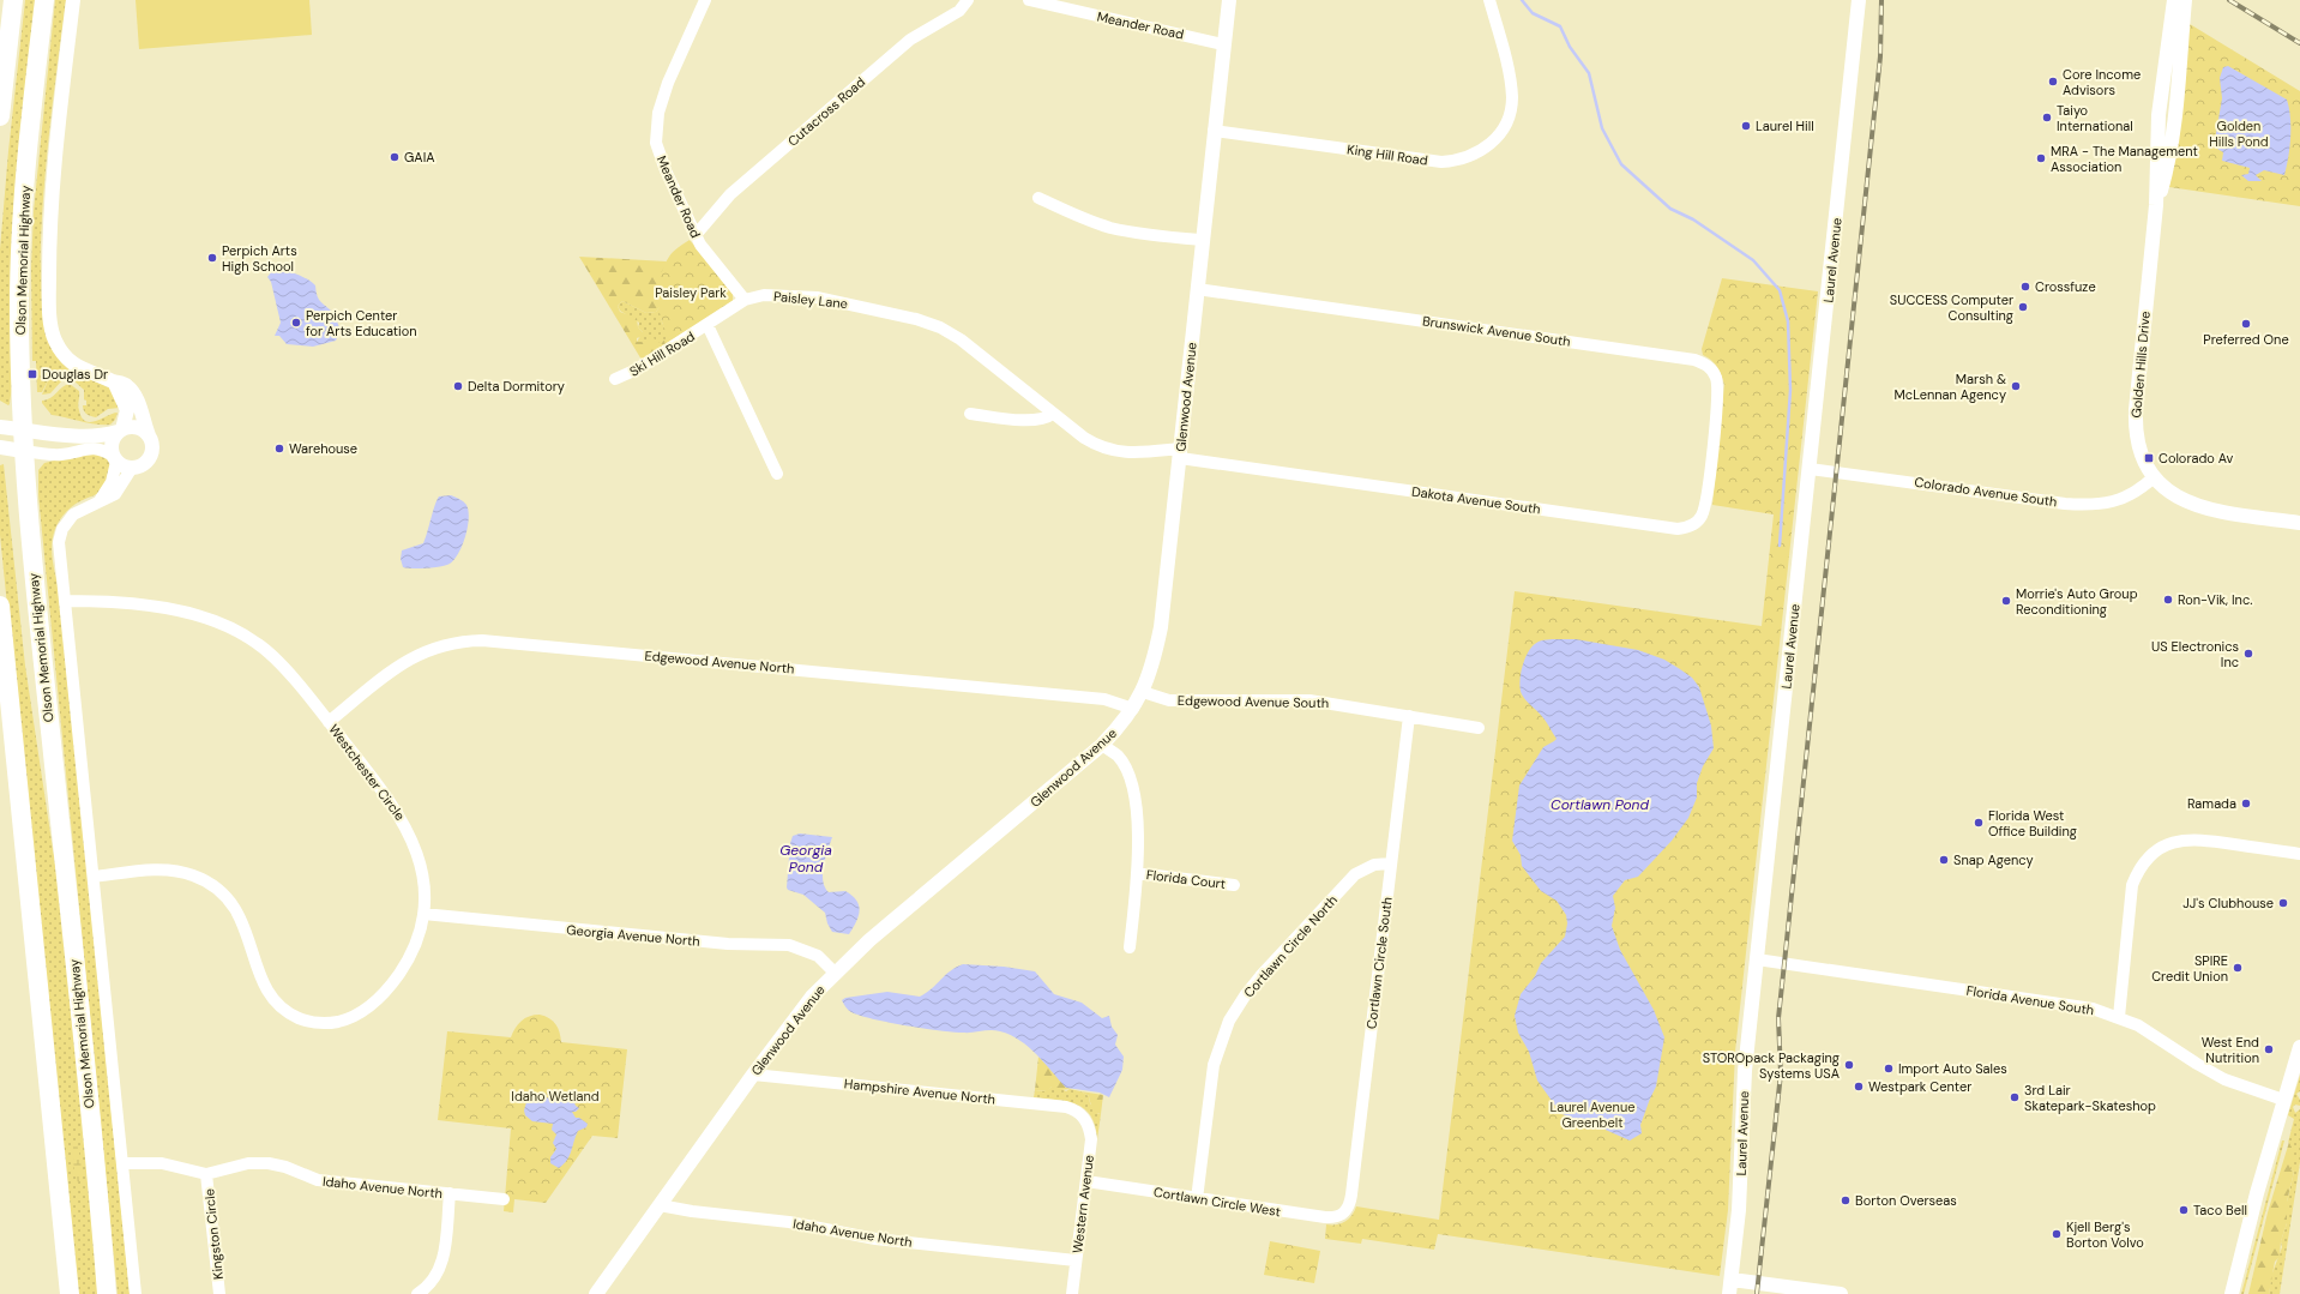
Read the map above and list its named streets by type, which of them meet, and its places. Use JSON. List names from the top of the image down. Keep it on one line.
{"streets":{"highway":["Olson Memorial Highway"],"street":["Meander Road","Cutacross Road","King Hill Road","Laurel Avenue","Paisley Lane","Brunswick Avenue South","Ski Hill Road","Golden Hills Drive","Glenwood Avenue","Colorado Avenue South","Dakota Avenue South","Edgewood Avenue North","Edgewood Avenue South","Westchester Circle","Florida Court","Georgia Avenue North","Cortlawn Circle North","Cortlawn Circle South","Florida Avenue South","Hampshire Avenue North","Idaho Avenue North","Cortlawn Circle West","Western Avenue","Kingston Circle"]},"crossings":[["Meander Road","Cutacross Road"],["Meander Road","Paisley Lane"],["Meander Road","Glenwood Avenue"],["King Hill Road","Glenwood Avenue"],["Laurel Avenue","Colorado Avenue South"],["Laurel Avenue","Florida Avenue South"],["Paisley Lane","Ski Hill Road"],["Paisley Lane","Glenwood Avenue"],["Paisley Lane","Dakota Avenue South"],["Brunswick Avenue South","Glenwood Avenue"],["Brunswick Avenue South","Dakota Avenue South"],["Golden Hills Drive","Colorado Avenue South"],["Glenwood Avenue","Dakota Avenue South"],["Glenwood Avenue","Edgewood Avenue North"],["Glenwood Avenue","Edgewood Avenue South"],["Glenwood Avenue","Georgia Avenue North"],["Glenwood Avenue","Hampshire Avenue North"],["Glenwood Avenue","Idaho Avenue North"],["Edgewood Avenue North","Westchester Circle"],["Edgewood Avenue South","Cortlawn Circle South"],["Westchester Circle","Georgia Avenue North"],["Cortlawn Circle North","Cortlawn Circle South"],["Cortlawn Circle North","Cortlawn Circle West"],["Cortlawn Circle South","Cortlawn Circle West"],["Hampshire Avenue North","Western Avenue"],["Idaho Avenue North","Western Avenue"],["Idaho Avenue North","Kingston Circle"],["Cortlawn Circle West","Western Avenue"]],"water":["Cortlawn Pond","Georgia Pond"],"parks":["Golden Hills Pond","Paisley Park","Idaho Wetland","Laurel Avenue Greenbelt"],"places":{"other":["Core Income Advisors","Taiyo International","Laurel Hill","GAIA","MRA - The Management Association","Perpich Arts High School","Crossfuze","SUCCESS Computer Consulting","Perpich Center for Arts Education","Preferred One","Delta Dormitory","Marsh & McLennan Agency","Warehouse","Ron-Vik, Inc.","Morrie's Auto Group Reconditioning","US Electronics Inc","Ramada","Florida West Office Building","Snap Agency","JJ's Clubhouse","SPIRE Credit Union","West End Nutrition","STOROpack Packaging Systems USA","Import Auto Sales","Westpark Center","3rd Lair Skatepark-Skateshop","Borton Overseas","Taco Bell","Kjell Berg's Borton Volvo"],"transit":["Douglas Dr","Colorado Av"]}}
